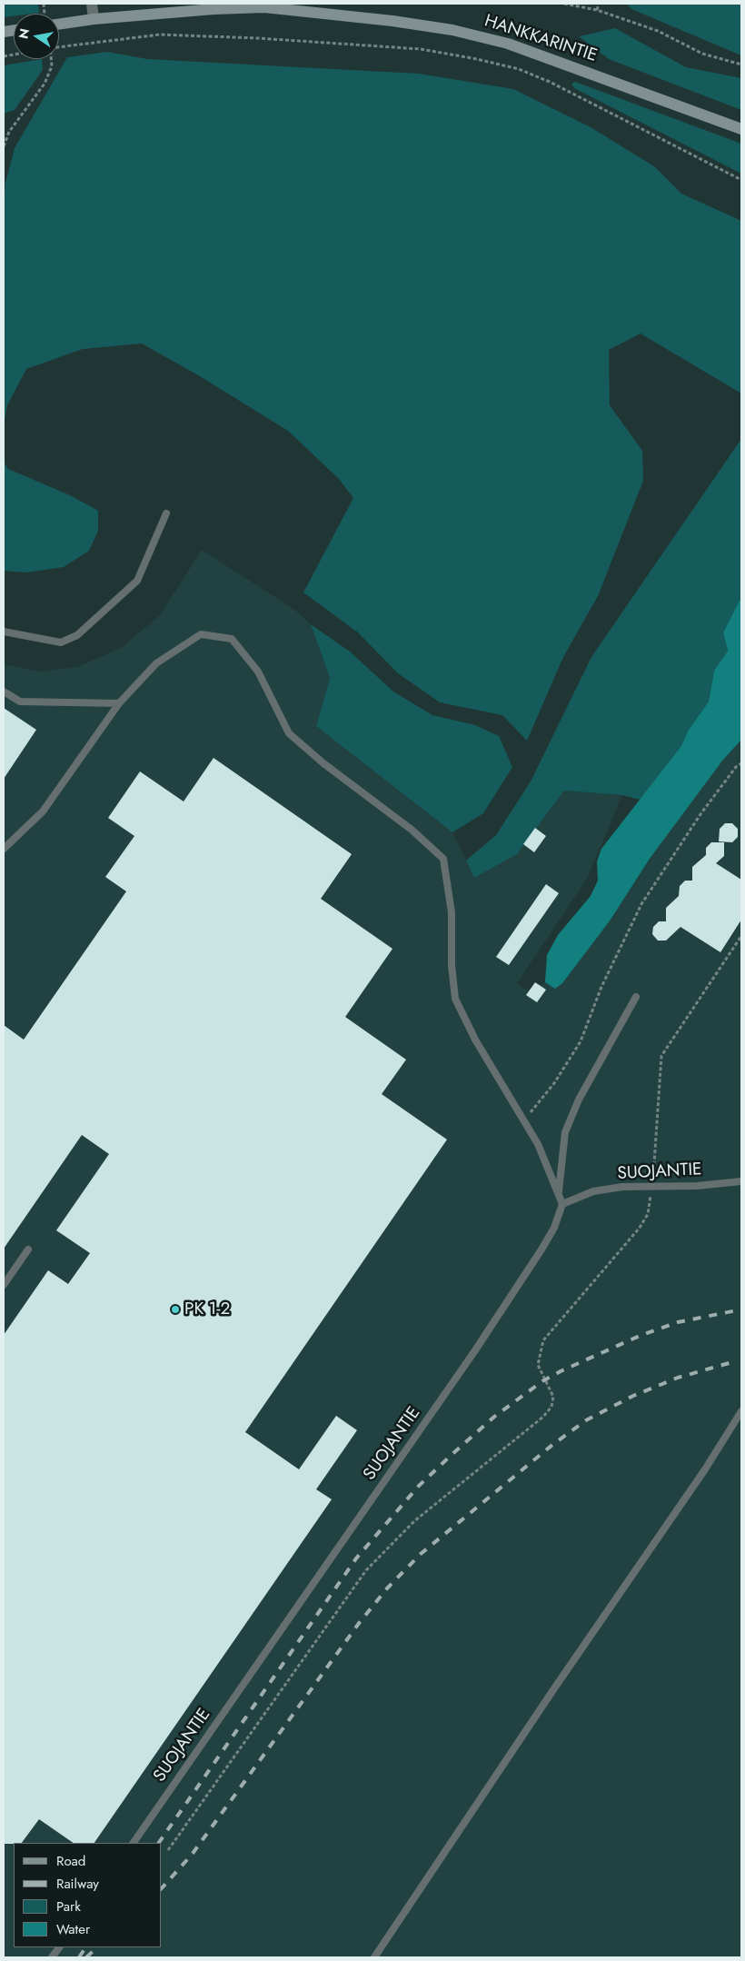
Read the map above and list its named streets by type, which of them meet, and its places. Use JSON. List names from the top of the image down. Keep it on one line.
{"streets":{"main road":["HANKKARINTIE"],"lane":["SUOJANTIE"]},"places":["PK 1-2"],"legend":["Road","Railway","Park","Water"],"north":"left"}
